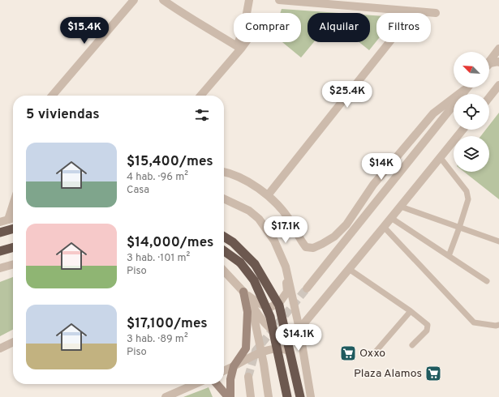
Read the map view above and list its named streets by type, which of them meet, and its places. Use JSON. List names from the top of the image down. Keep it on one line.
{"places":{"supermarket":["Oxxo","Plaza Alamos"]},"north":"top left","page":{"chip":["Comprar","Alquilar","Filtros"],"price":["$15.4K","$25.4K","$14K","$17.1K","$14.1K"],"heading":"5 viviendas","list":[{"name":"$15,400/mes","note":"4 hab. · 96 m² · Casa"},{"name":"$14,000/mes","note":"3 hab. · 101 m² · Piso"},{"name":"$17,100/mes","note":"3 hab. · 89 m² · Piso"}]}}
